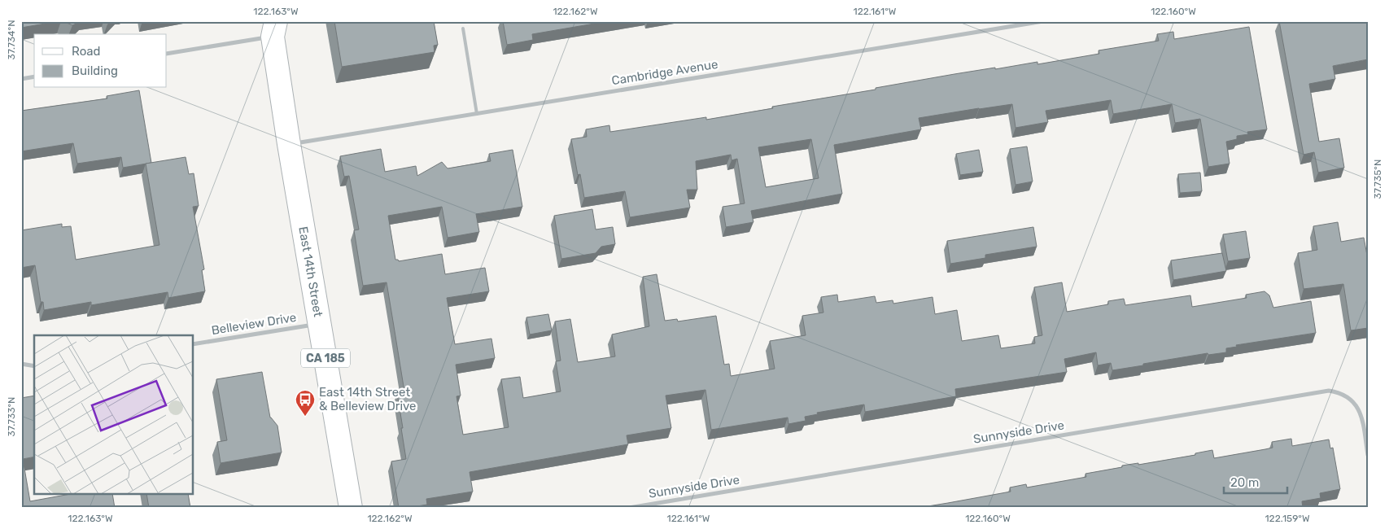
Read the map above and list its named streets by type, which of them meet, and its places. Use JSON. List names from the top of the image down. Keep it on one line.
{"streets":{"main road":["East 14th Street","CA 185"],"street":["Cambridge Avenue","Belleview Drive","Sunnyside Drive"]},"crossings":[["Cambridge Avenue","East 14th Street"],["East 14th Street","Belleview Drive"]],"places":{"bus stop":["East 14th Street & Belleview Drive"]},"legend":["Road","Building"],"scale_bar":"20 m","coordinates":["122.163°W","122.162°W","122.161°W","122.160°W","37.734°N","37.735°N","37.733°N","122.159°W"]}
